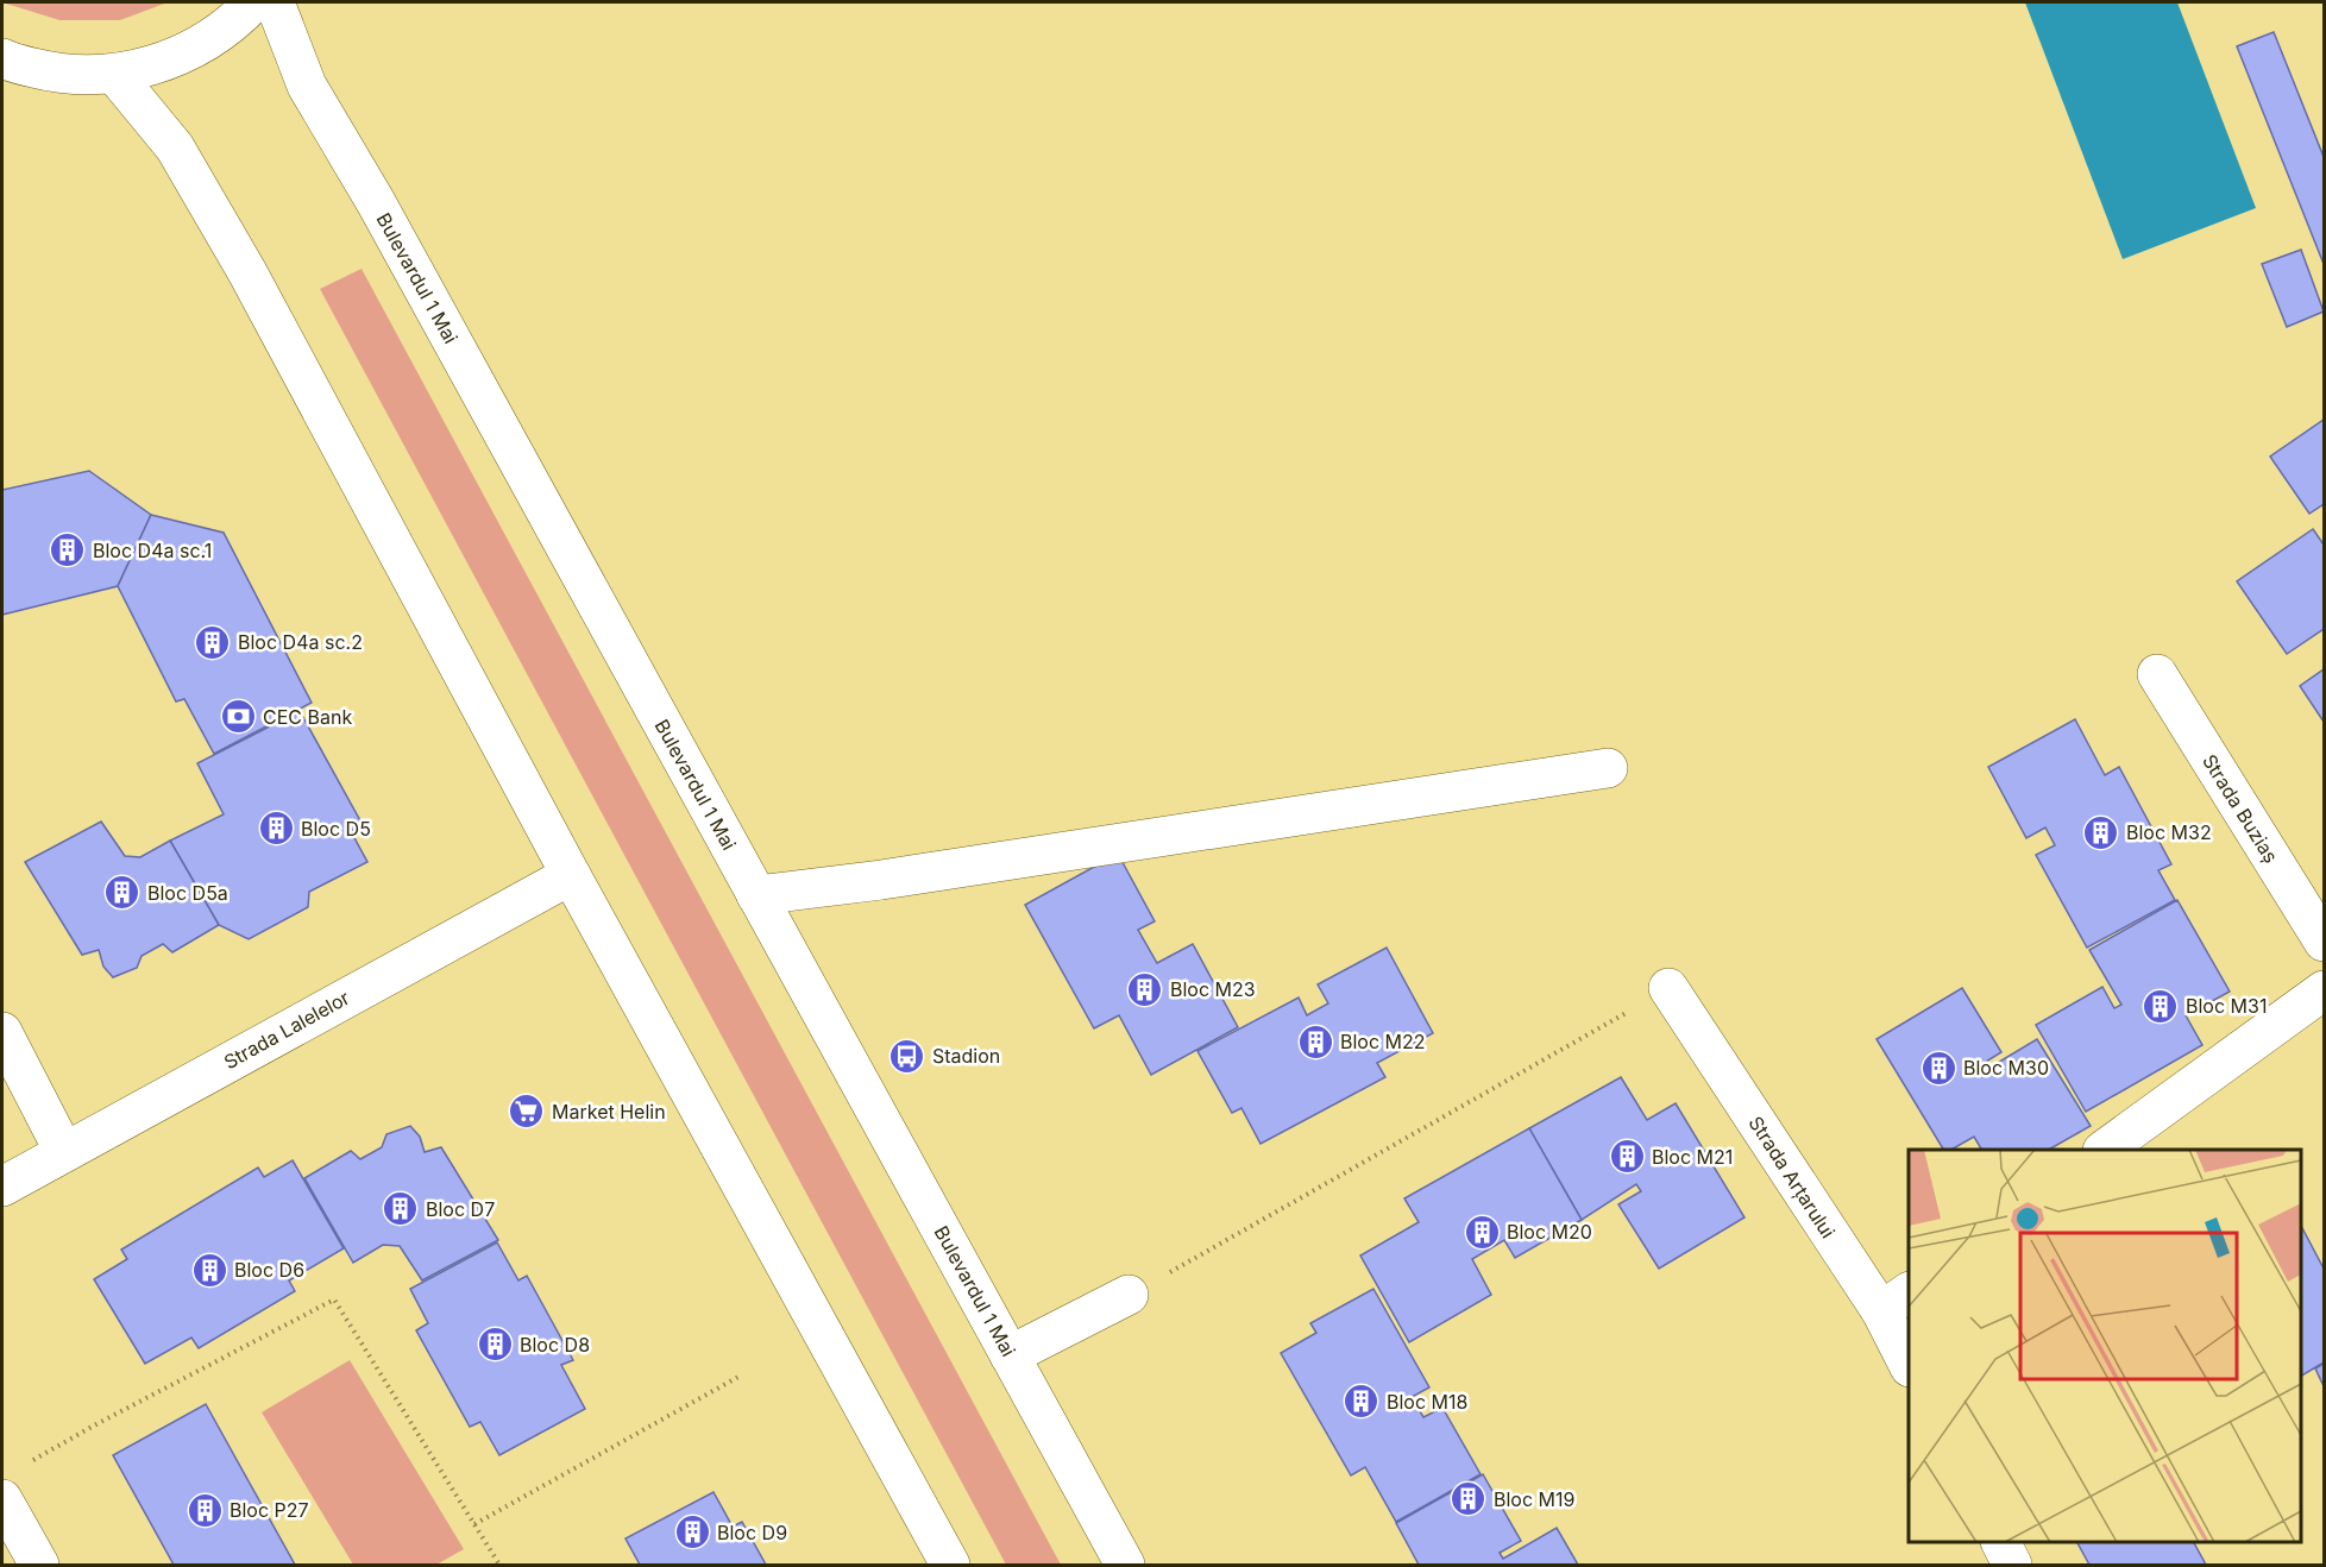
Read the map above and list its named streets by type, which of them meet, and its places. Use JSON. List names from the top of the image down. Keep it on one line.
{"streets":{"main road":["Bulevardul 1 Mai","Strada Buziaș","Strada Lalelelor","Strada Arțarului"]},"places":{"building":["Bloc D4a sc.1","Bloc D4a sc.2","Bloc D5","Bloc M32","Bloc D5a","Bloc M23","Bloc M31","Bloc M22","Bloc M30","Bloc M21","Bloc D7","Bloc M20","Bloc D6","Bloc D8","Bloc M18","Bloc M19","Bloc P27","Bloc D9"],"bank":["CEC Bank"],"bus stop":["Stadion"],"supermarket":["Market Helin"]}}
